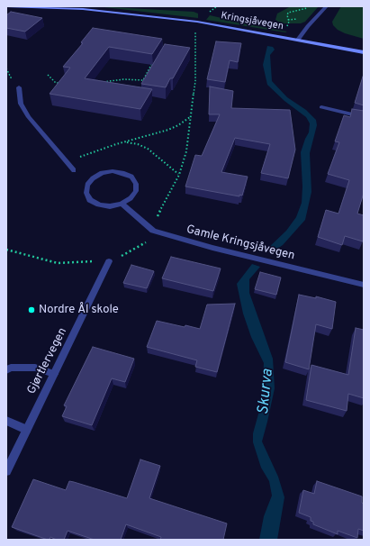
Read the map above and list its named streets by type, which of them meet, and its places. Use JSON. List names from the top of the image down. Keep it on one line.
{"streets":{"street":["Kringsjåvegen","Gamle Kringsjåvegen","Gjørtlervegen"]},"water":["Skurva"],"places":["Nordre Ål skole"]}
